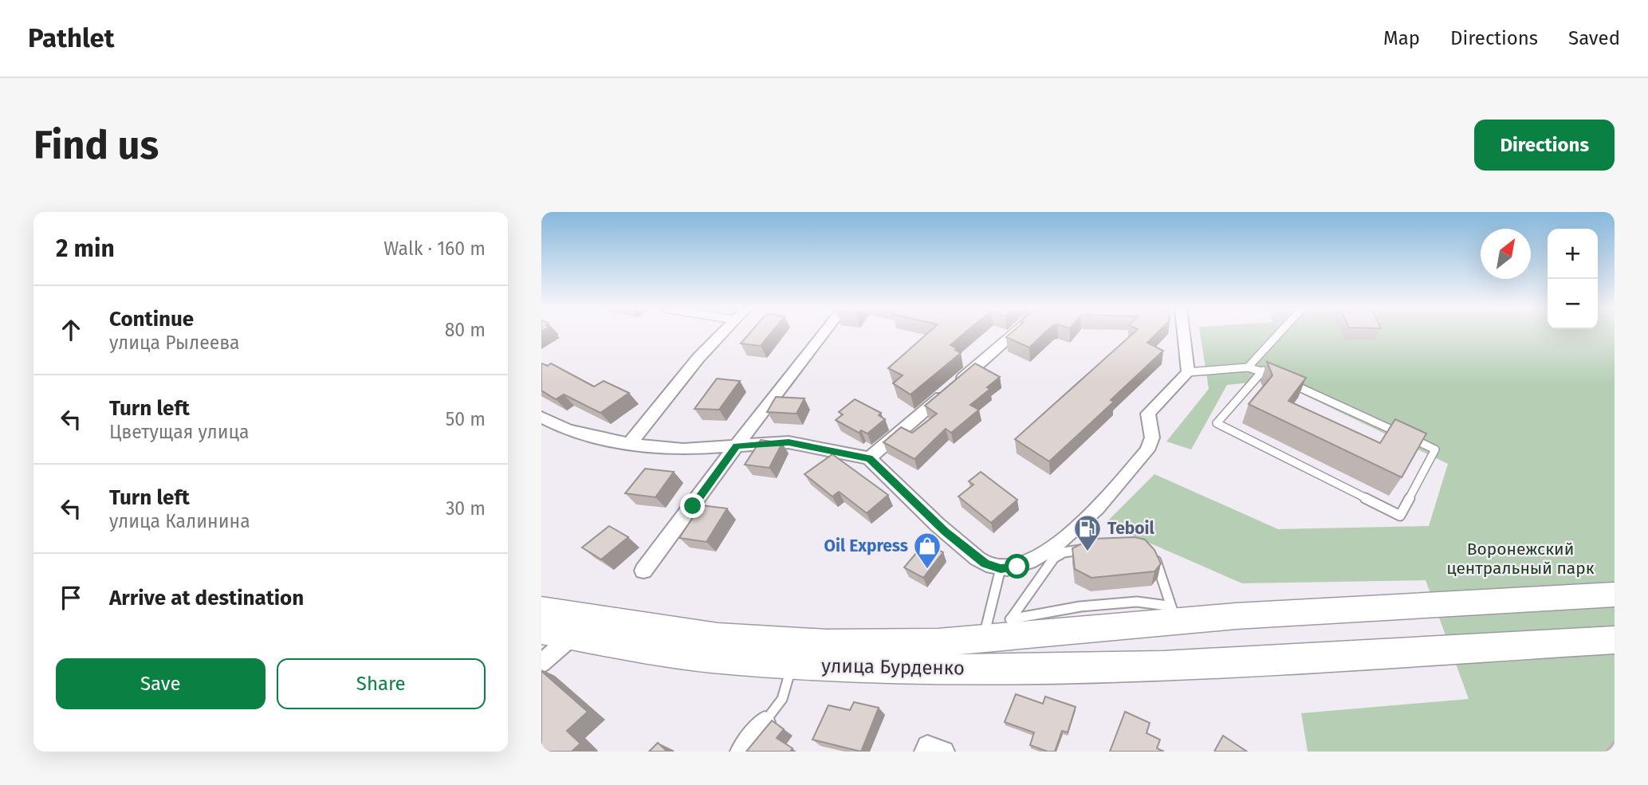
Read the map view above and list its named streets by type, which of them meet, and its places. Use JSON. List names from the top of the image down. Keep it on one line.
{"streets":{"main road":["улица Бурденко"]},"parks":["Воронежский центральный парк"],"places":{"fuel station":["Teboil"],"shop":["Oil Express"]},"north":"top right","page":{"header":"Pathlet","nav":["Map","Directions","Saved"],"buttons":["Directions",["Save","Share"]],"title":"Find us","heading":["2 min","Walk · 160 m"],"map_buttons":["+","−"],"list":[["Continue","улица Рылеева","80 m"],["Turn left","Цветущая улица","50 m"],["Turn left","улица Калинина","30 m"],"Arrive at destination"]}}
